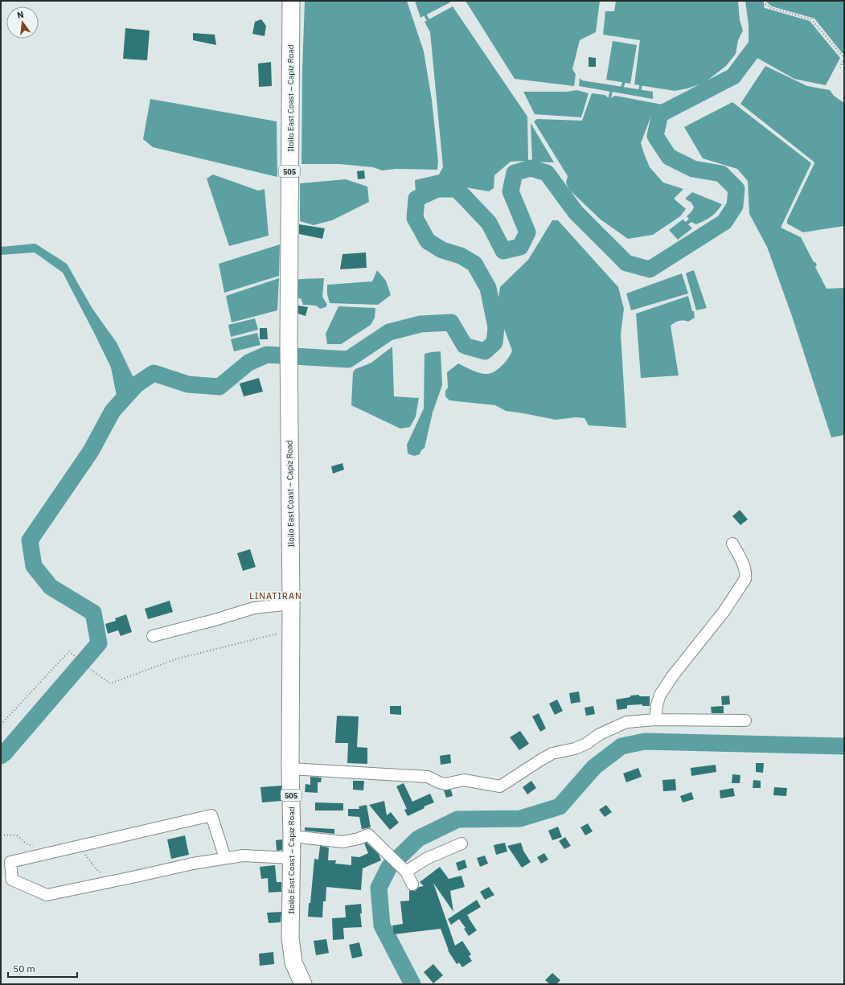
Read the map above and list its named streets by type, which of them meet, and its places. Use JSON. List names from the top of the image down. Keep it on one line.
{"streets":{"main road":["Iloilo East Coast – Capiz Road","505"]},"districts":["LINATIRAN"],"scale_bar":"50 m","north":"top"}
